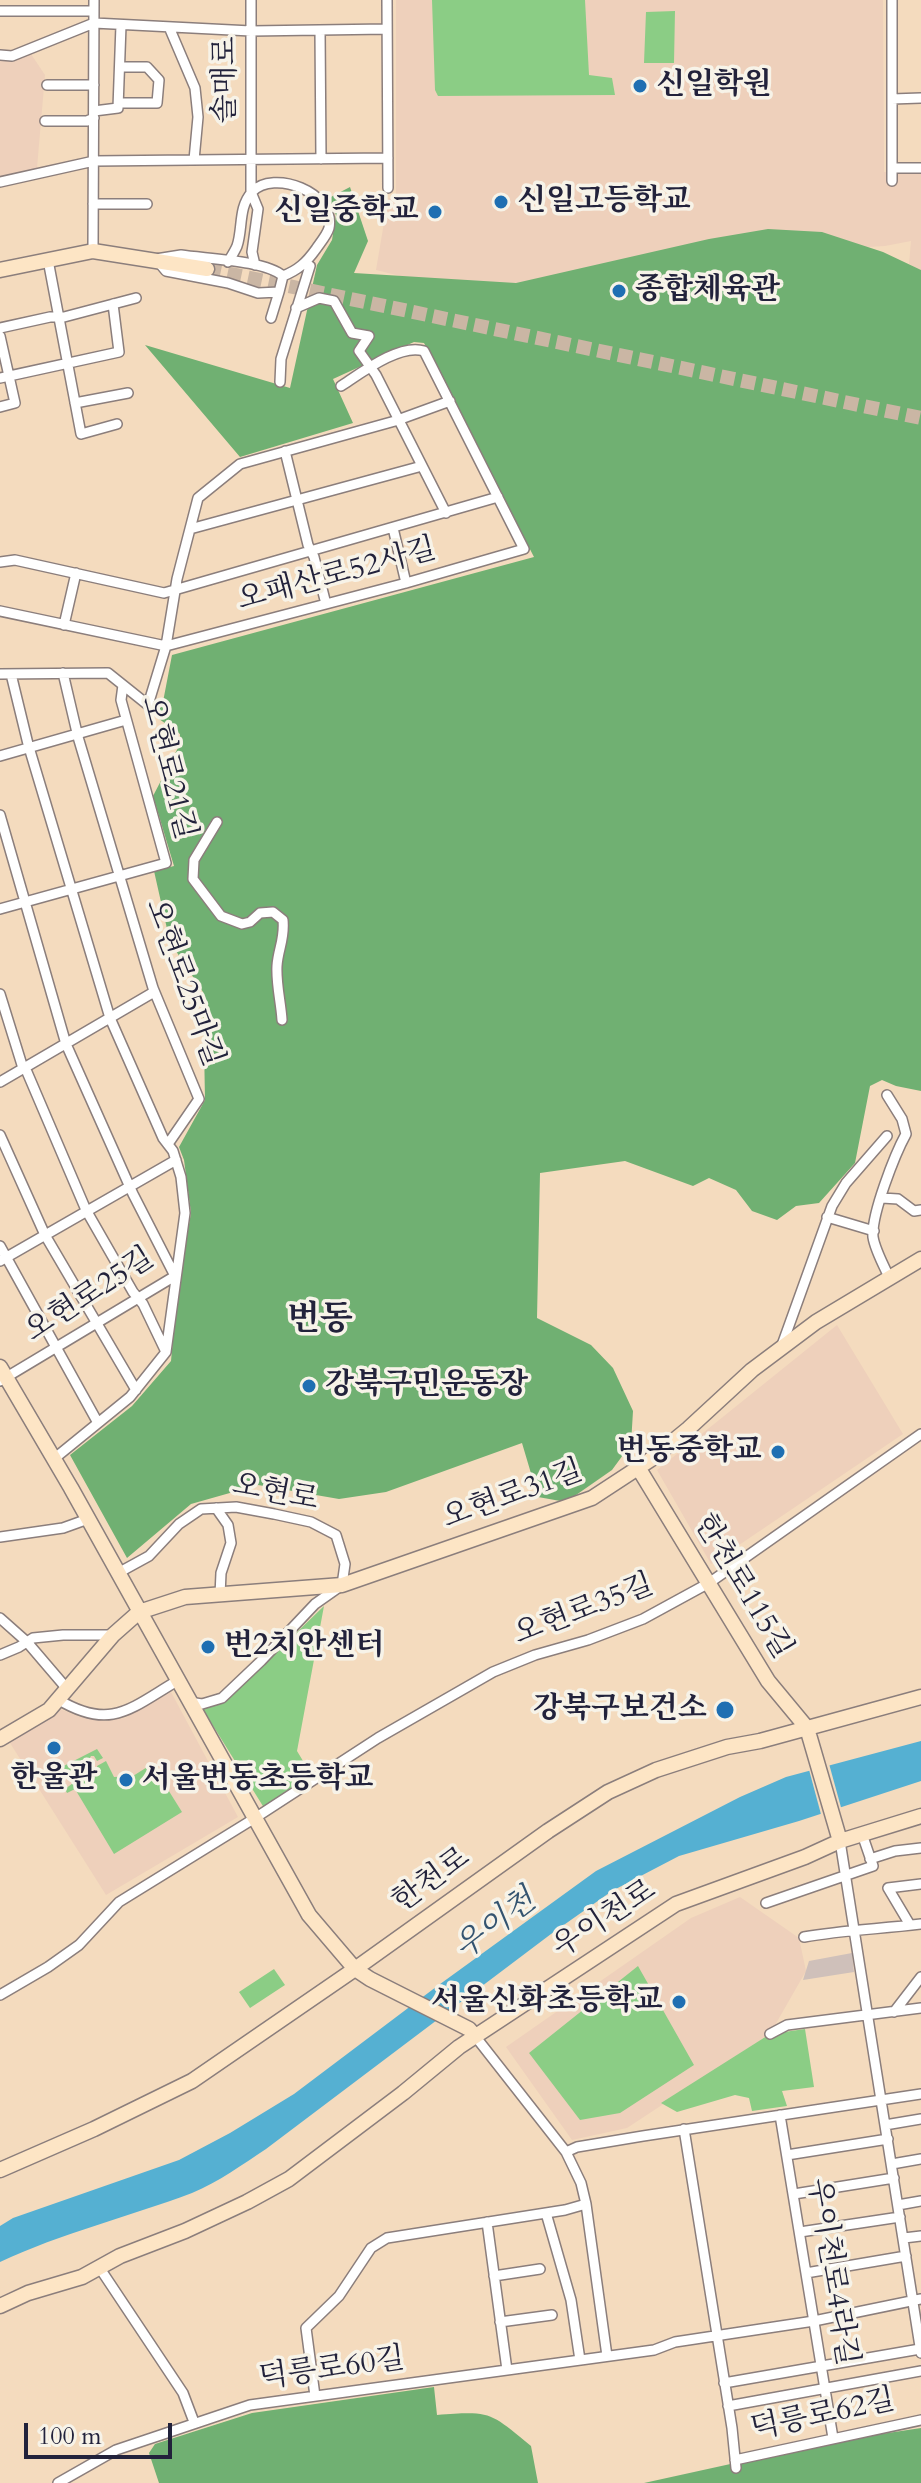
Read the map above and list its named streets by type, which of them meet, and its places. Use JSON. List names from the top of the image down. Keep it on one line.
{"streets":{"street":["솔매로","오패산로52사길","오현로21길","오현로25마길","오현로25길","오현로","오현로31길","한천로115길","오현로35길","한천로","우이천로","우이천로4라길","덕릉로60길","덕릉로62길"]},"crossings":[["오패산로52사길","오현로21길"],["오현로21길","오현로25마길"],["오현로21길","오현로25길"],["오현로25마길","오현로25길"],["오현로","오현로31길"],["오현로31길","한천로115길"],["한천로115길","오현로35길"],["한천로115길","한천로"],["우이천로4라길","덕릉로60길"],["우이천로4라길","덕릉로62길"]],"districts":["번동"],"water":["우이천"],"places":["신일학원","신일고등학교","신일중학교","종합체육관","강북구민운동장","번동중학교","번2치안센터","강북구보건소","한울관","서울번동초등학교","서울신화초등학교"],"scale_bar":"100 m"}
